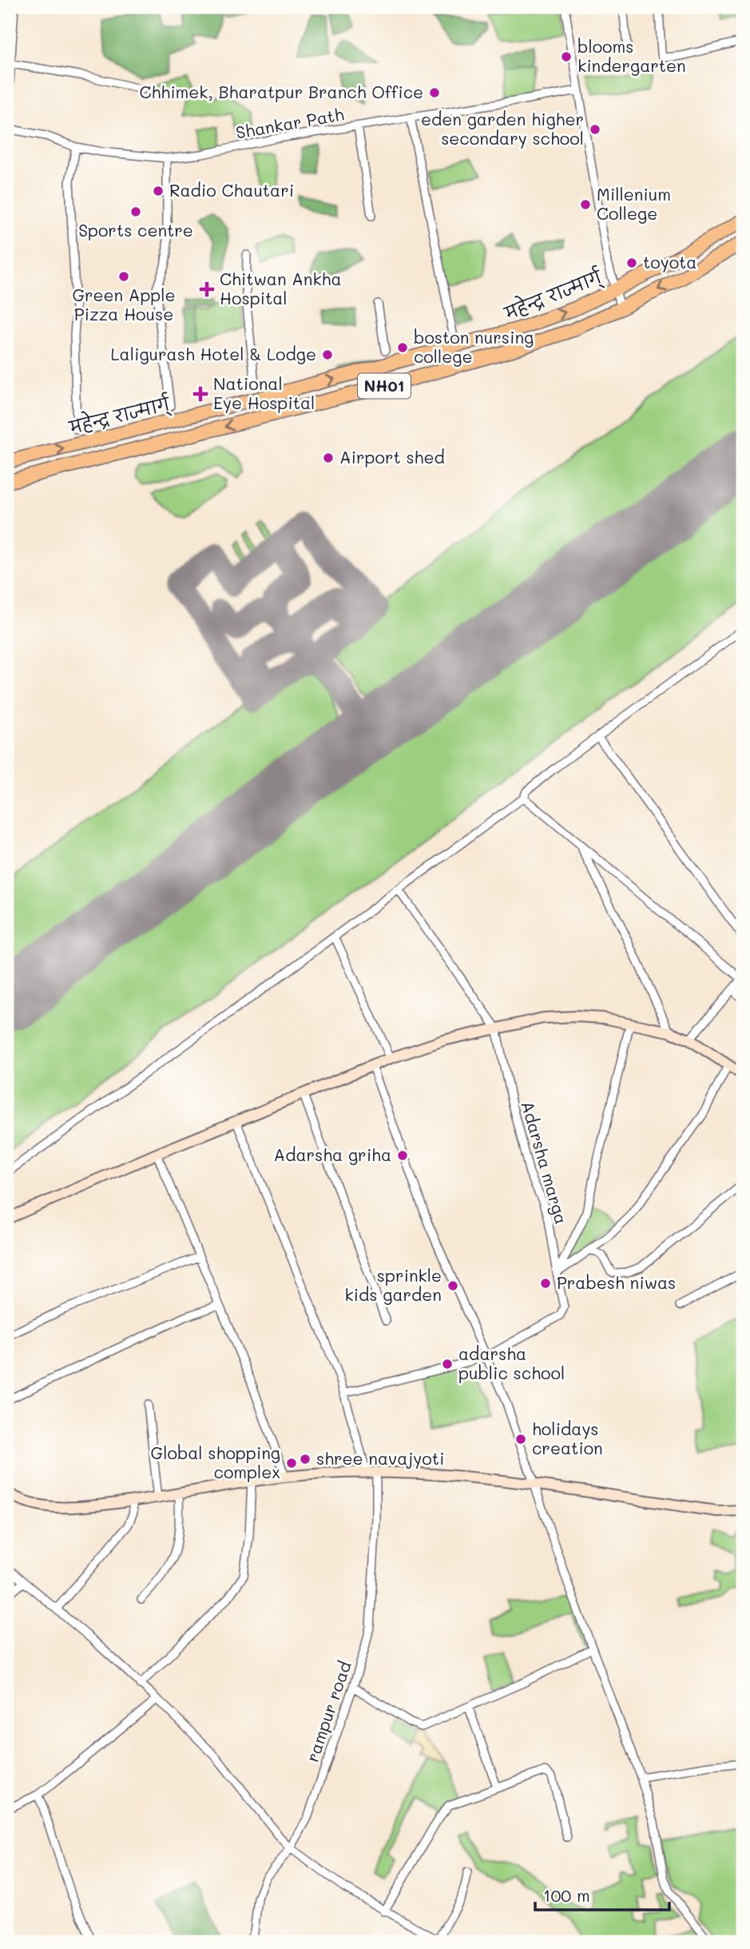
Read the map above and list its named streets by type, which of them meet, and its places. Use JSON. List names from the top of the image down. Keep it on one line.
{"streets":{"highway":["महेन्द्र राज्मार्ग्","NH01"],"street":["Shankar Path","Adarsha marga","rampur road"]},"crossings":[["Adarsha marga","rampur road"]],"places":{"other":["blooms kindergarten","Chhimek, Bharatpur Branch Office","eden garden higher secondary school","Radio Chautari","Millenium College","Sports centre","toyota","Green Apple Pizza House","boston nursing college","Laligurash Hotel & Lodge","Airport shed","Adarsha griha","Prabesh niwas","sprinkle kids garden","adarsha public school","holidays creation","shree navajyoti","Global shopping complex"],"health":["Chitwan Ankha Hospital","National Eye Hospital"]},"scale_bar":"100 m"}
